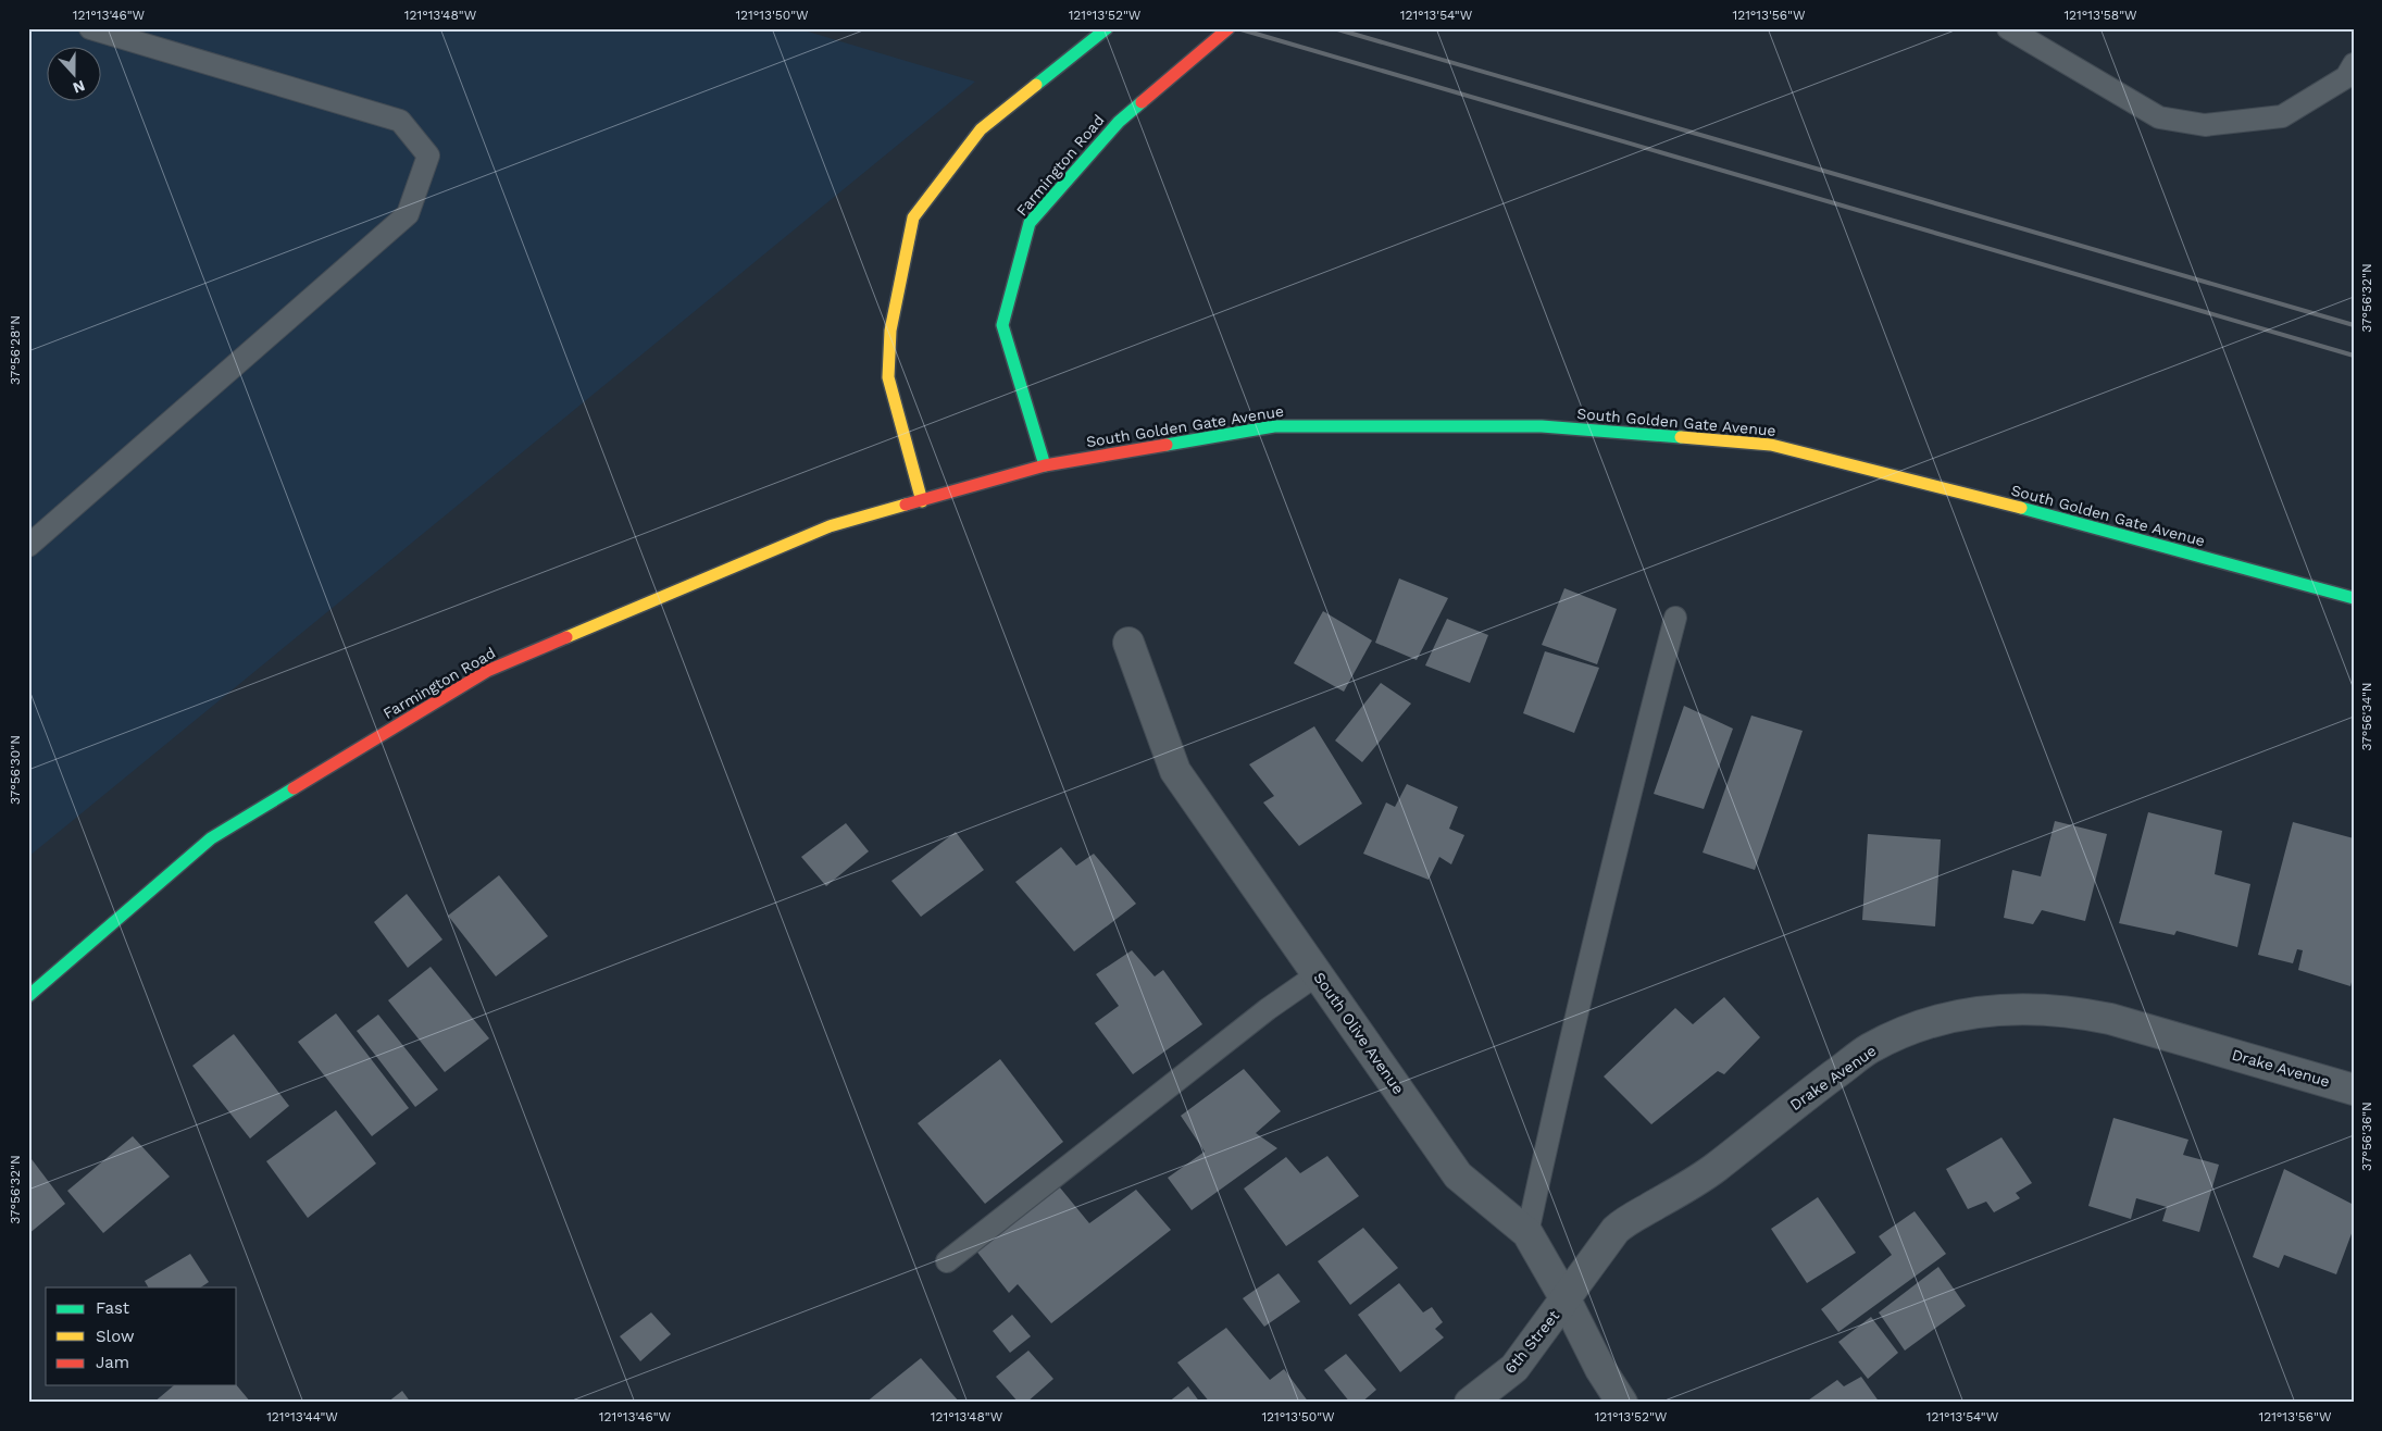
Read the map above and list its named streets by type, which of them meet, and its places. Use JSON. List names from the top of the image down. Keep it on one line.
{"streets":{"main road":["Farmington Road","South Golden Gate Avenue"],"street":["South Olive Avenue","Drake Avenue","6th Street"]},"crossings":[["Farmington Road","South Golden Gate Avenue"],["South Olive Avenue","Drake Avenue"],["South Olive Avenue","6th Street"],["Drake Avenue","6th Street"]],"legend":["Fast","Slow","Jam"],"north":"bottom","coordinates":["121°13'46\"W","121°13'48\"W","121°13'50\"W","121°13'52\"W","121°13'54\"W","121°13'56\"W","121°13'58\"W","37°56'32\"N","37°56'28\"N","37°56'34\"N","37°56'30\"N","37°56'36\"N","121°13'44\"W"]}
